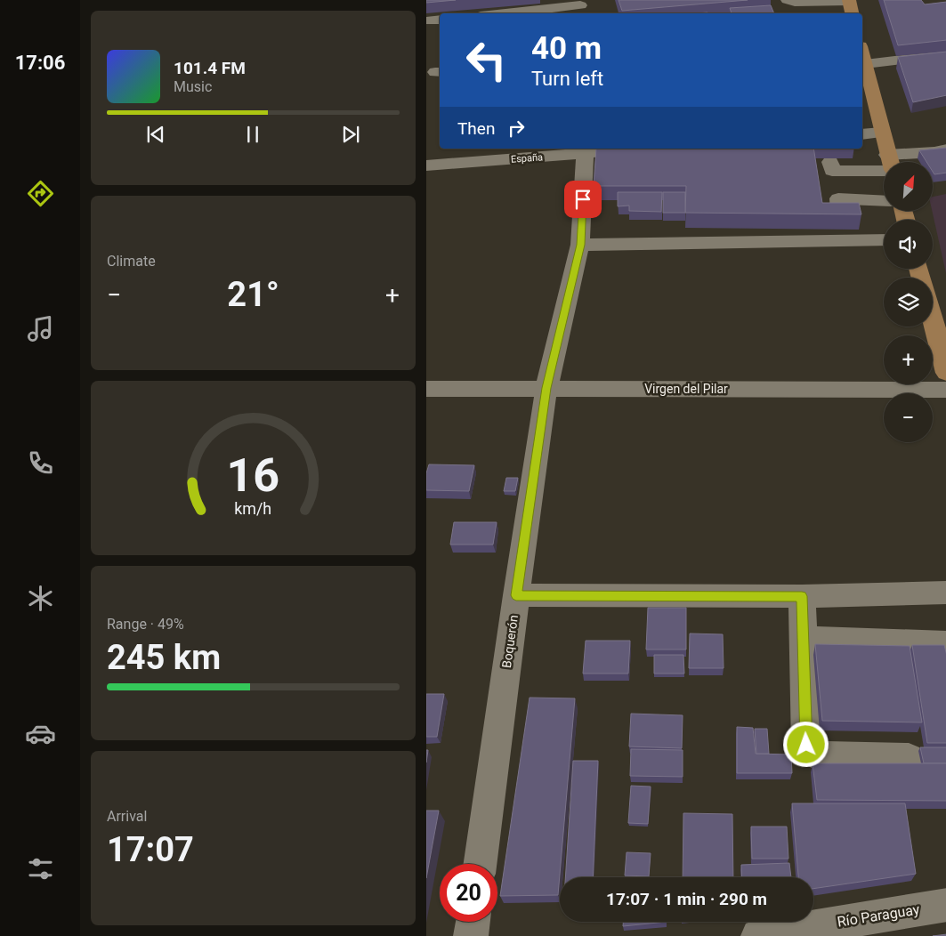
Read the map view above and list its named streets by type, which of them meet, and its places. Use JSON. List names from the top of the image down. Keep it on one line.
{"streets":{"street":["España","Virgen del Pilar","Boquerón","Río Paraguay"]},"crossings":[["España","Boquerón"],["Virgen del Pilar","Boquerón"]],"north":"top right","page":{"tabs":"17:06","turn":["40 m","Turn left"],"song":["101.4 FM","Music"],"then":"Then","map_buttons":["+","−"],"tile":["Climate",["Range · 49%","245 km"],["Arrival","17:07"]],"heat":["−","21°","+"],"limit":"20","trip":"17:07 · 1 min · 290 m","gauge":["16","km/h"]}}
